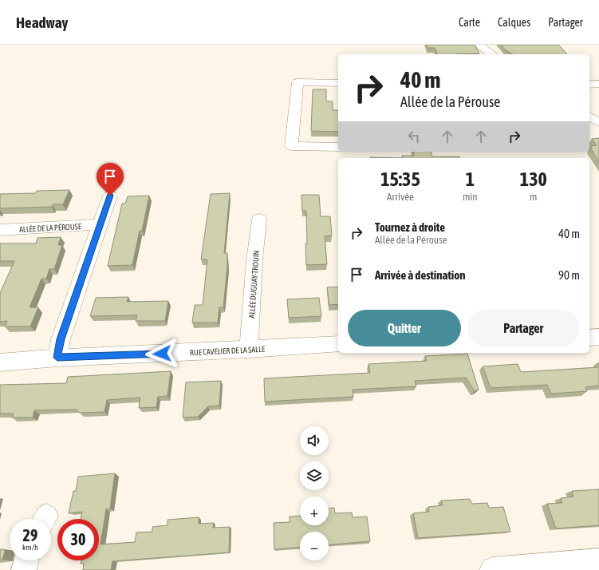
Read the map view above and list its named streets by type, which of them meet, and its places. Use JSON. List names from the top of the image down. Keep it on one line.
{"streets":{"street":["ALLÉE DE LA PÉROUSE","ALLÉE DUGUAY-TROUIN","RUE CAVELIER DE LA SALLE"]},"crossings":[["ALLÉE DUGUAY-TROUIN","RUE CAVELIER DE LA SALLE"]],"page":{"header":"Headway","nav":["Carte","Calques","Partager"],"turn":["40 m","Allée de la Pérouse"],"eta":["15:35","Arrivée","1","min","130","m"],"list":[{"name":"Tournez à droite","note":"Allée de la Pérouse","value":"40 m"},{"name":"Arrivée à destination","value":"90 m"}],"buttons":["Quitter","Partager"],"map_buttons":["+","−"],"speed":"29 km/h","limit":"30"}}
